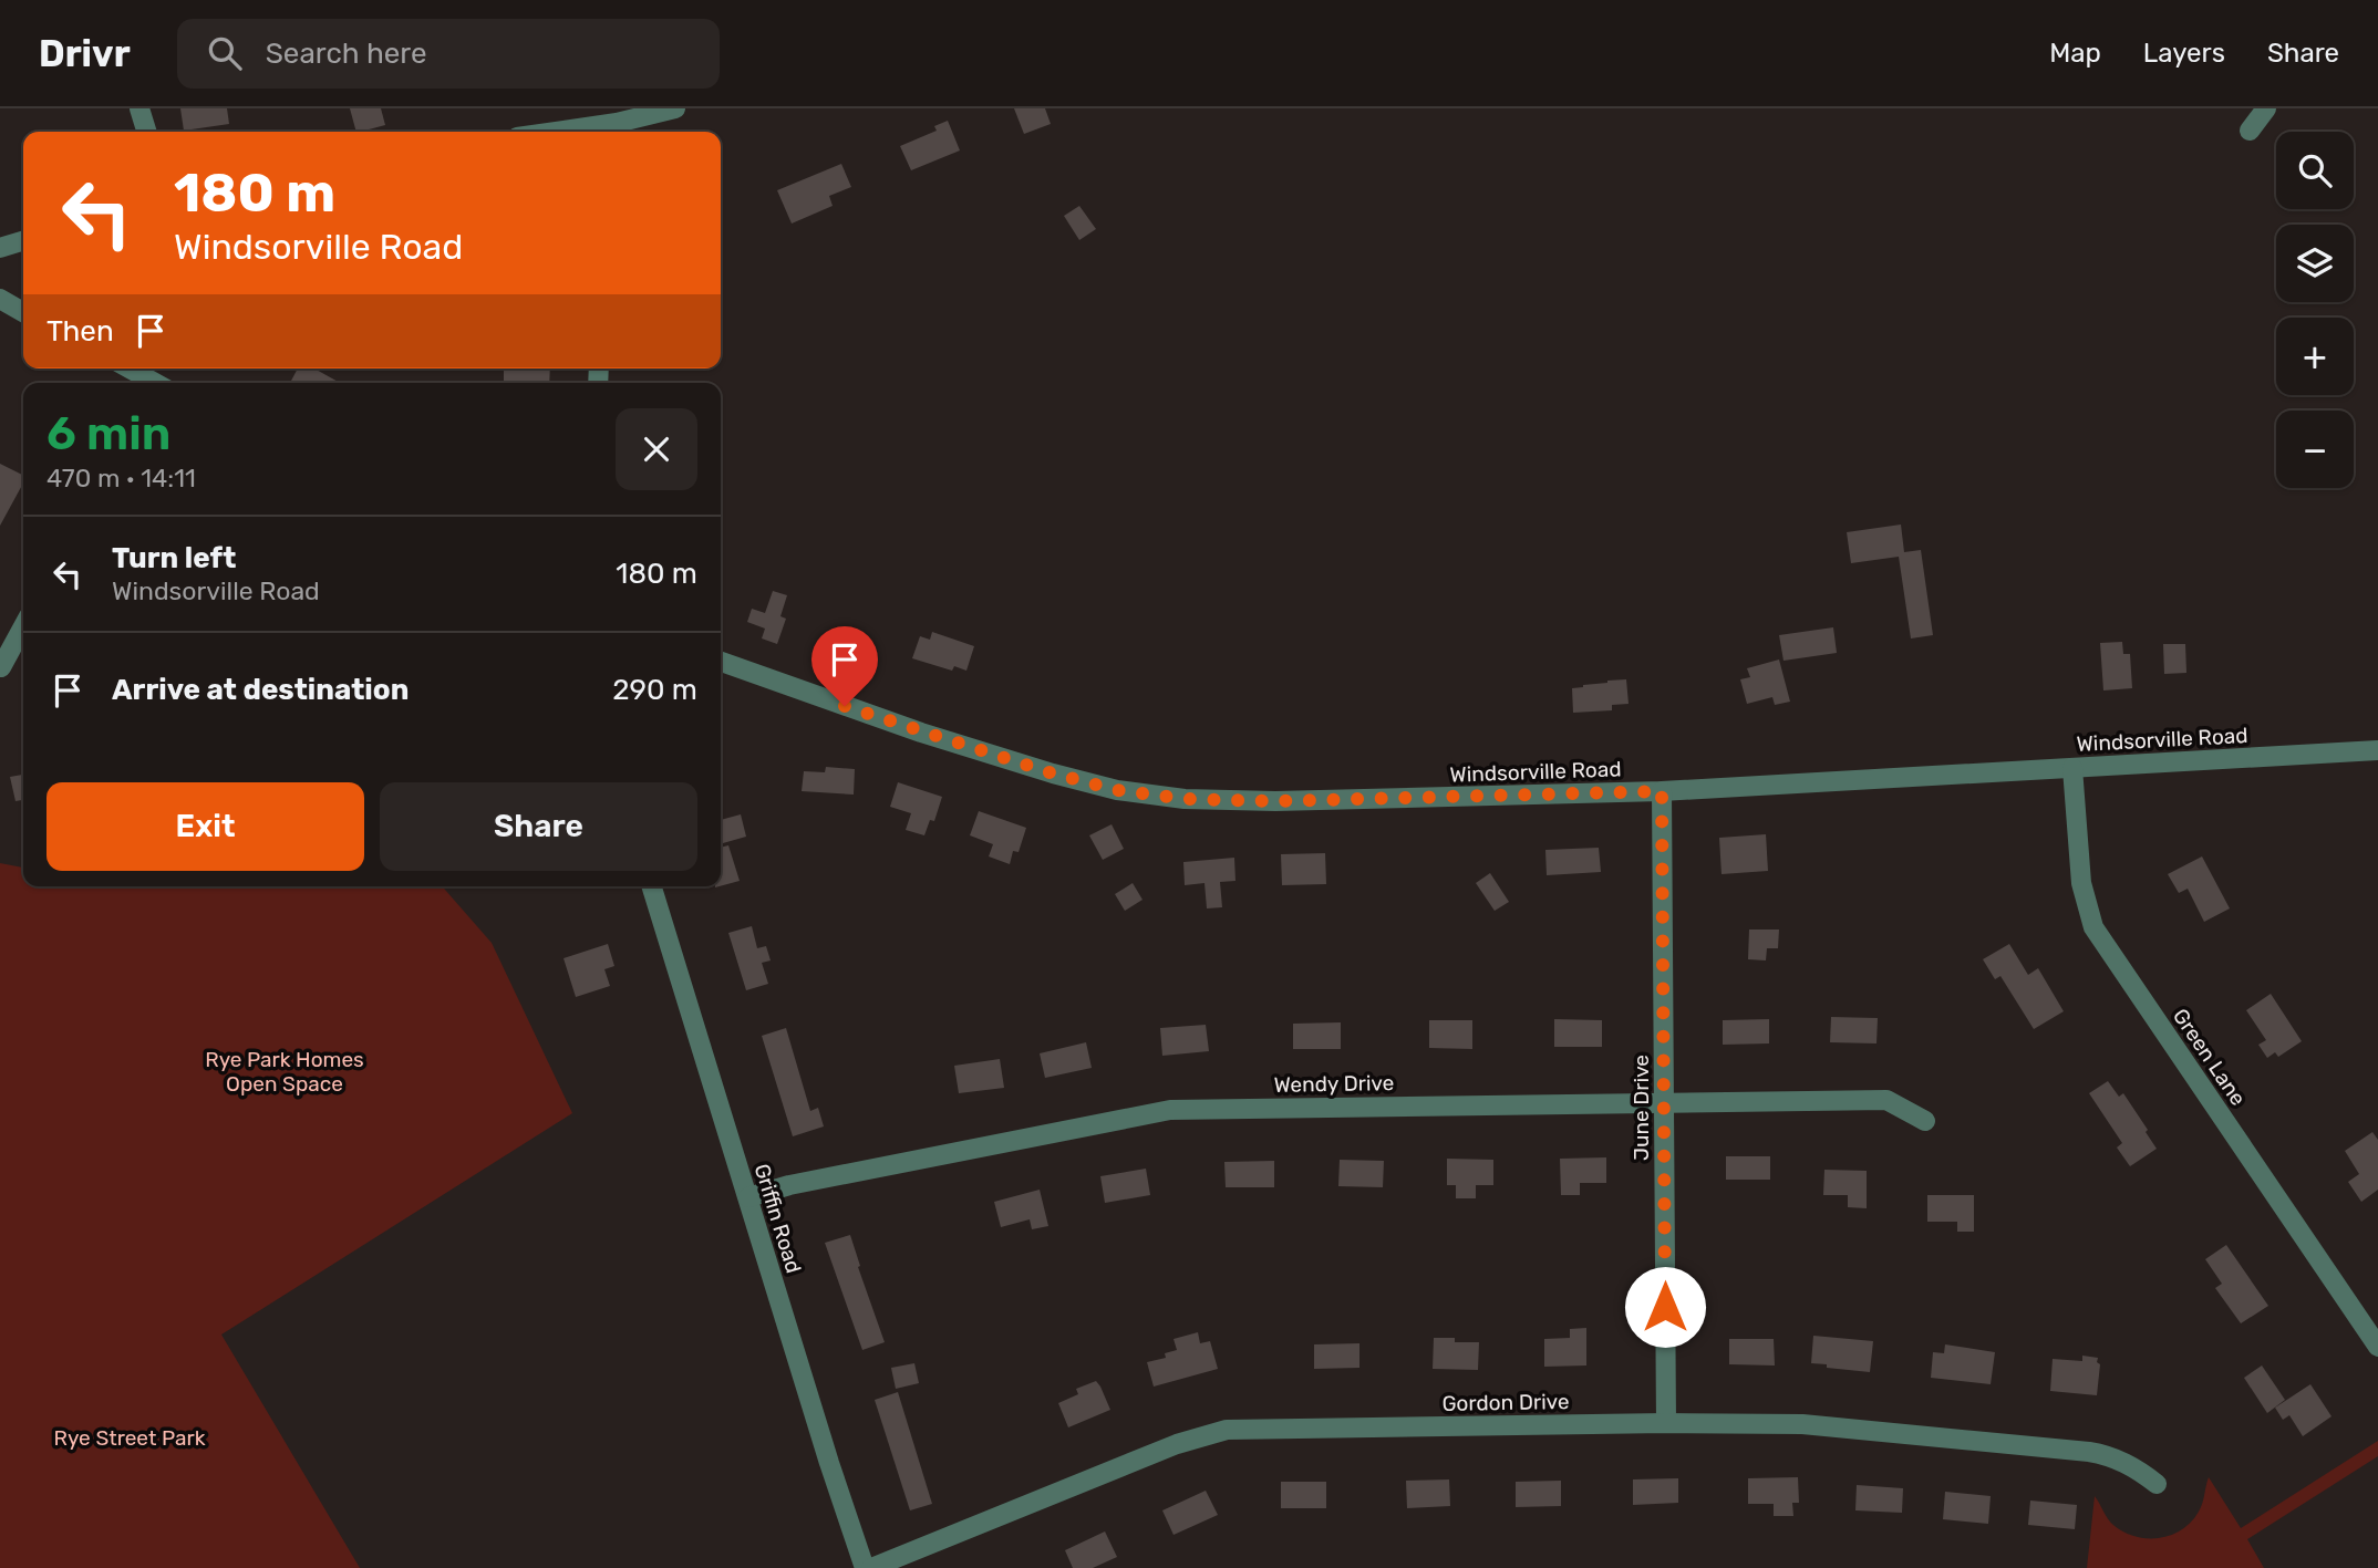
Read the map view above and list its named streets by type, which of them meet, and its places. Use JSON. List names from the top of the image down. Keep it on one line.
{"streets":{"street":["Windsorville Road","Green Lane","Wendy Drive","June Drive","Griffin Road","Gordon Drive"]},"crossings":[["Windsorville Road","Green Lane"],["Windsorville Road","June Drive"],["Wendy Drive","June Drive"],["Wendy Drive","Griffin Road"],["June Drive","Gordon Drive"]],"parks":["Rye Park Homes Open Space","Rye Street Park"],"page":{"header":"Drivr","search":"Search here","nav":["Map","Layers","Share"],"map_buttons":["+","−"],"turn":["180 m","Windsorville Road"],"then":"Then","heading":["6 min","470 m · 14:11"],"list":[{"name":"Turn left","note":"Windsorville Road","value":"180 m"},{"name":"Arrive at destination","value":"290 m"}],"buttons":["Exit","Share"]}}
